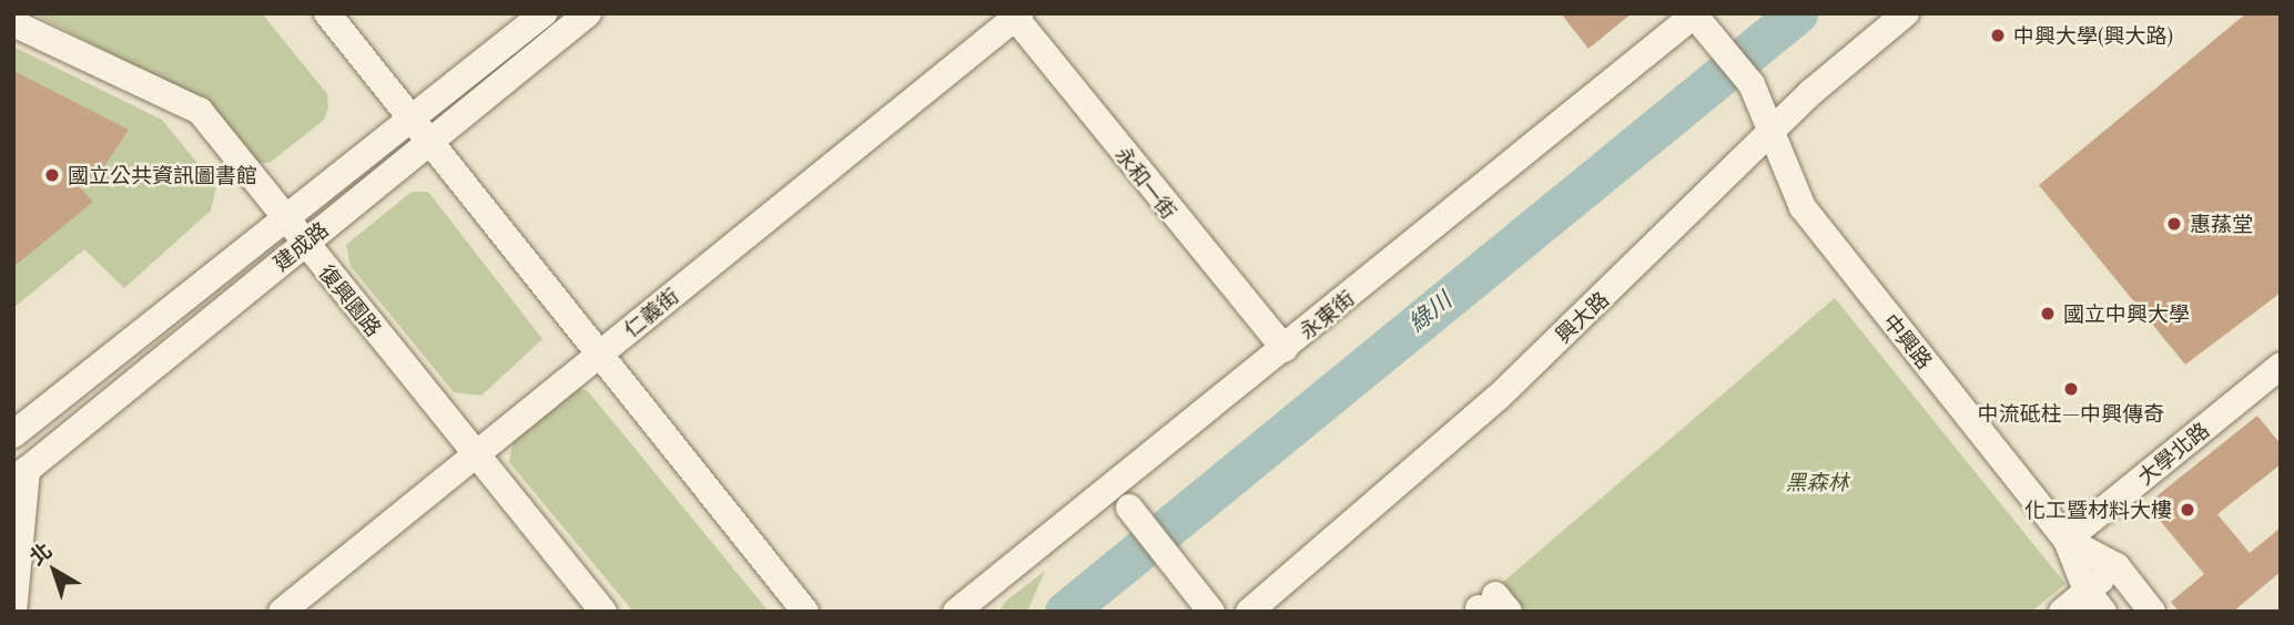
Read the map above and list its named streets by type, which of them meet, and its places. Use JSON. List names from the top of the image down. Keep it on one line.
{"streets":{"street":["永和一街","建成路","復興園路","仁義街","永東街","興大路","中興路","大學北路"]},"crossings":[["永和一街","仁義街"],["永和一街","永東街"],["建成路","復興園路"],["復興園路","仁義街"],["永東街","中興路"],["興大路","中興路"],["中興路","大學北路"]],"water":["綠川"],"parks":["黑森林"],"places":["中興大學(興大路)","國立公共資訊圖書館","惠蓀堂","國立中興大學","中流砥柱—中興傳奇","化工暨材料大樓"],"north":"top left"}
